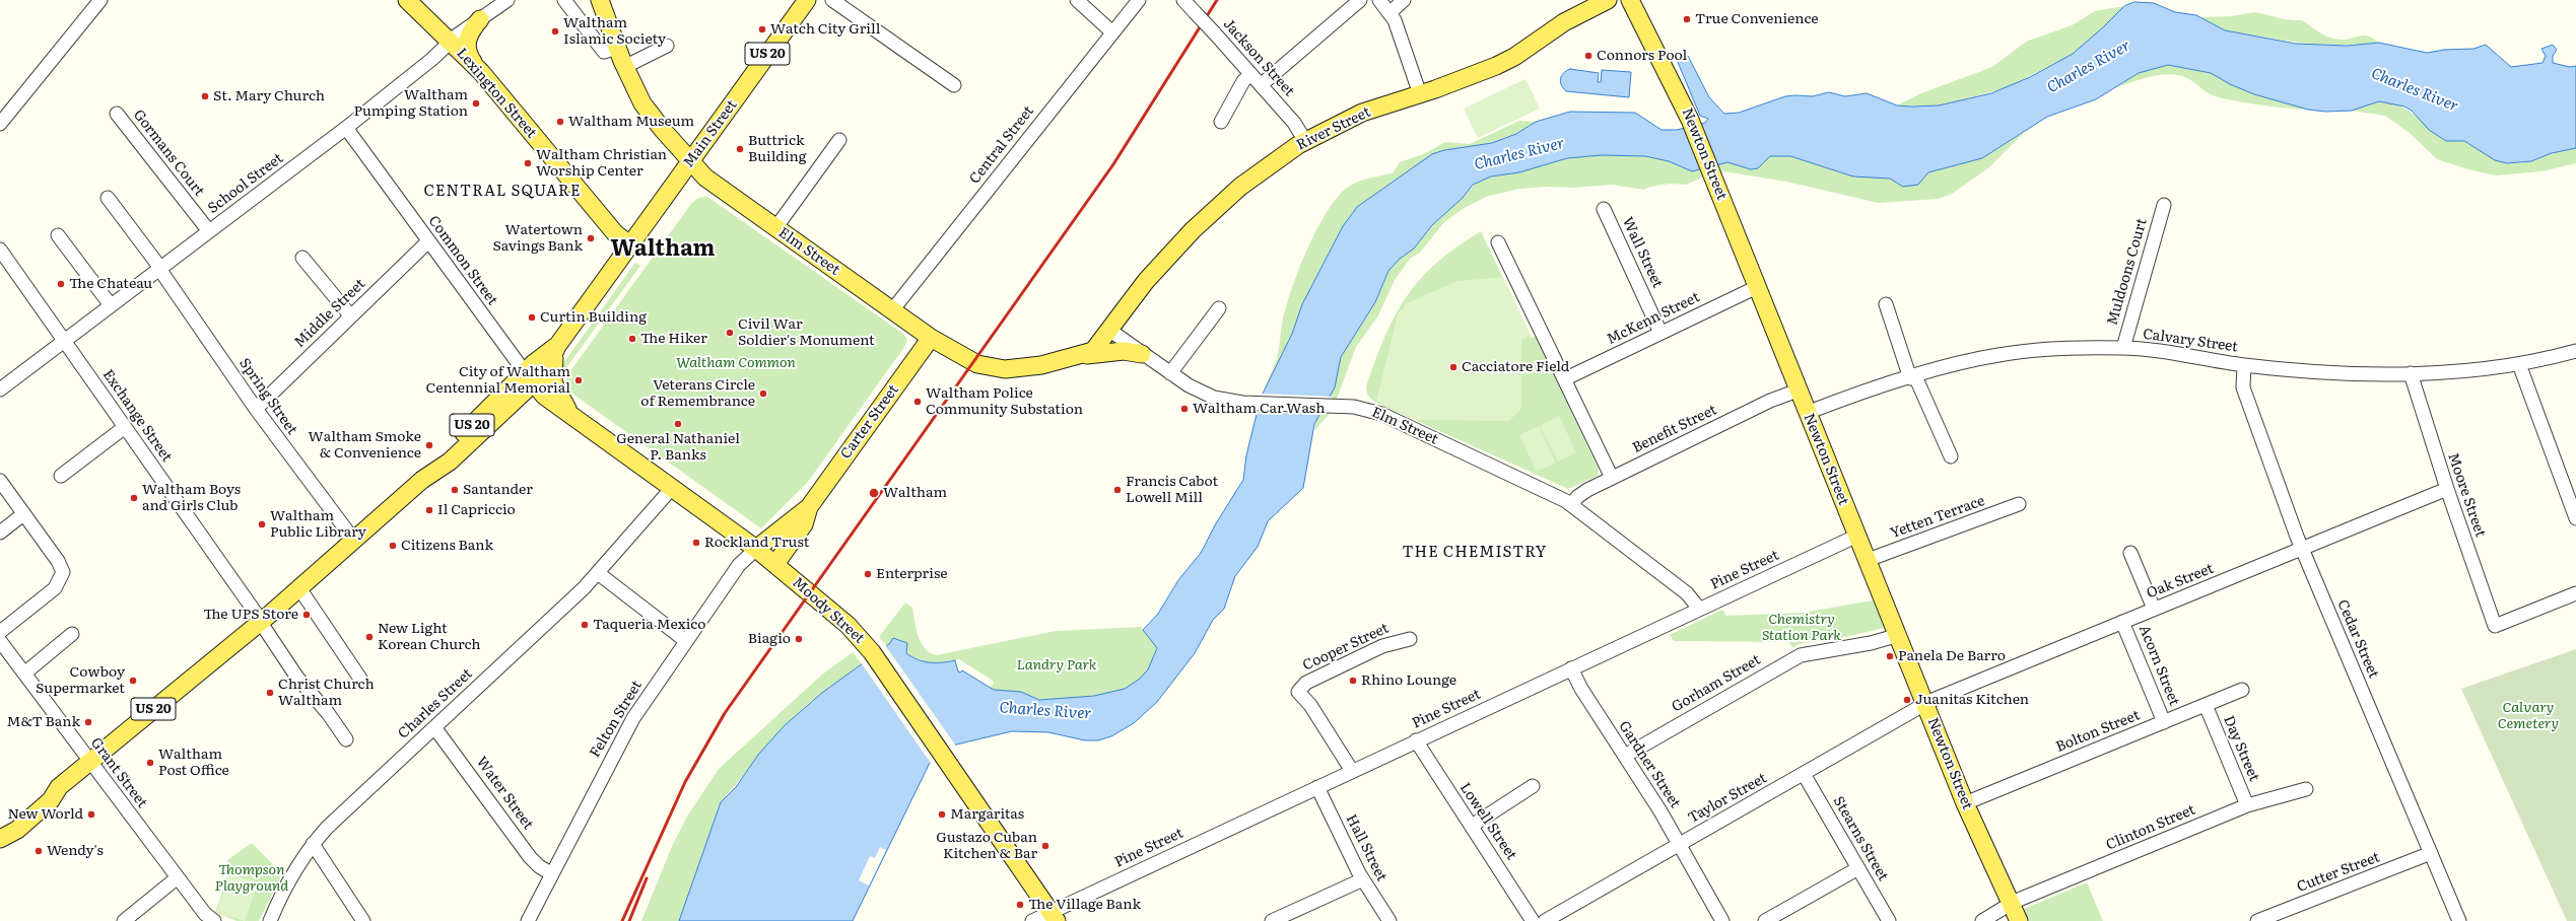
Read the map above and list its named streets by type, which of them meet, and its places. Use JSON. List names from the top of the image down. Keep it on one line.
{"streets":{"main road":["US 20","Lexington Street","River Street","Main Street","Newton Street","Elm Street","Carter Street","Moody Street"],"street":["Jackson Street","Central Street","Gormans Court","School Street","Wall Street","Common Street","Muldoons Court","Middle Street","McKenn Street","Calvary Street","Spring Street","Exchange Street","Benefit Street","Moore Street","Yetten Terrace","Pine Street","Oak Street","Cedar Street","Cooper Street","Acorn Street","Gorham Street","Charles Street","Felton Street","Bolton Street","Day Street","Gardner Street","Grant Street","Water Street","Taylor Street","Lowell Street","Clinton Street","Stearns Street","Hall Street","Cutter Street"]},"crossings":[["Jackson Street","River Street"],["Lexington Street","Main Street"],["Lexington Street","School Street"],["River Street","Elm Street"],["Main Street","Elm Street"],["Main Street","Common Street"],["Main Street","Spring Street"],["Main Street","Exchange Street"],["Main Street","Moody Street"],["Main Street","Grant Street"],["Central Street","Elm Street"],["Gormans Court","School Street"],["Newton Street","McKenn Street"],["Newton Street","Calvary Street"],["Newton Street","Benefit Street"],["Newton Street","Yetten Terrace"],["Newton Street","Pine Street"],["Newton Street","Oak Street"],["Newton Street","Gorham Street"],["Newton Street","Bolton Street"],["Newton Street","Taylor Street"],["Newton Street","Clinton Street"],["School Street","Common Street"],["School Street","Spring Street"],["School Street","Exchange Street"],["Elm Street","Carter Street"],["Elm Street","Benefit Street"],["Elm Street","Pine Street"],["Wall Street","McKenn Street"],["Common Street","Middle Street"],["Common Street","Moody Street"],["Muldoons Court","Calvary Street"],["Middle Street","Spring Street"],["Calvary Street","Moore Street"],["Calvary Street","Cedar Street"],["Carter Street","Moody Street"],["Carter Street","Felton Street"],["Moore Street","Oak Street"],["Pine Street","Moody Street"],["Pine Street","Cooper Street"],["Pine Street","Gardner Street"],["Pine Street","Lowell Street"],["Pine Street","Hall Street"],["Oak Street","Cedar Street"],["Oak Street","Acorn Street"],["Oak Street","Taylor Street"],["Moody Street","Charles Street"],["Moody Street","Felton Street"],["Cedar Street","Cutter Street"],["Acorn Street","Bolton Street"],["Gorham Street","Gardner Street"],["Charles Street","Water Street"],["Felton Street","Water Street"],["Bolton Street","Day Street"],["Day Street","Clinton Street"],["Gardner Street","Taylor Street"],["Taylor Street","Stearns Street"]],"districts":["CENTRAL SQUARE","Waltham","THE CHEMISTRY"],"water":["Charles River"],"parks":["Waltham Common","Chemistry Station Park","Landry Park","Calvary Cemetery","Thompson Playground"],"places":["True Convenience","Watch City Grill","Waltham Islamic Society","Connors Pool","St. Mary Church","Waltham Pumping Station","Waltham Museum","Buttrick Building","Waltham Christian Worship Center","Watertown Savings Bank","The Chateau","Curtin Building","Civil War Soldier's Monument","The Hiker","Cacciatore Field","City of Waltham Centennial Memorial","Veterans Circle of Remembrance","Waltham Police Community Substation","Waltham Car Wash","General Nathaniel P. Banks","Waltham Smoke & Convenience","Santander","Francis Cabot Lowell Mill","Waltham","Waltham Boys and Girls Club","Il Capriccio","Waltham Public Library","Rockland Trust","Citizens Bank","Enterprise","The UPS Store","Taqueria Mexico","New Light Korean Church","Biagio","Panela De Barro","Cowboy Supermarket","Rhino Lounge","Christ Church Waltham","Juanitas Kitchen","M&T Bank","Waltham Post Office","New World","Margaritas","Gustazo Cuban Kitchen & Bar","Wendy's","The Village Bank"]}
